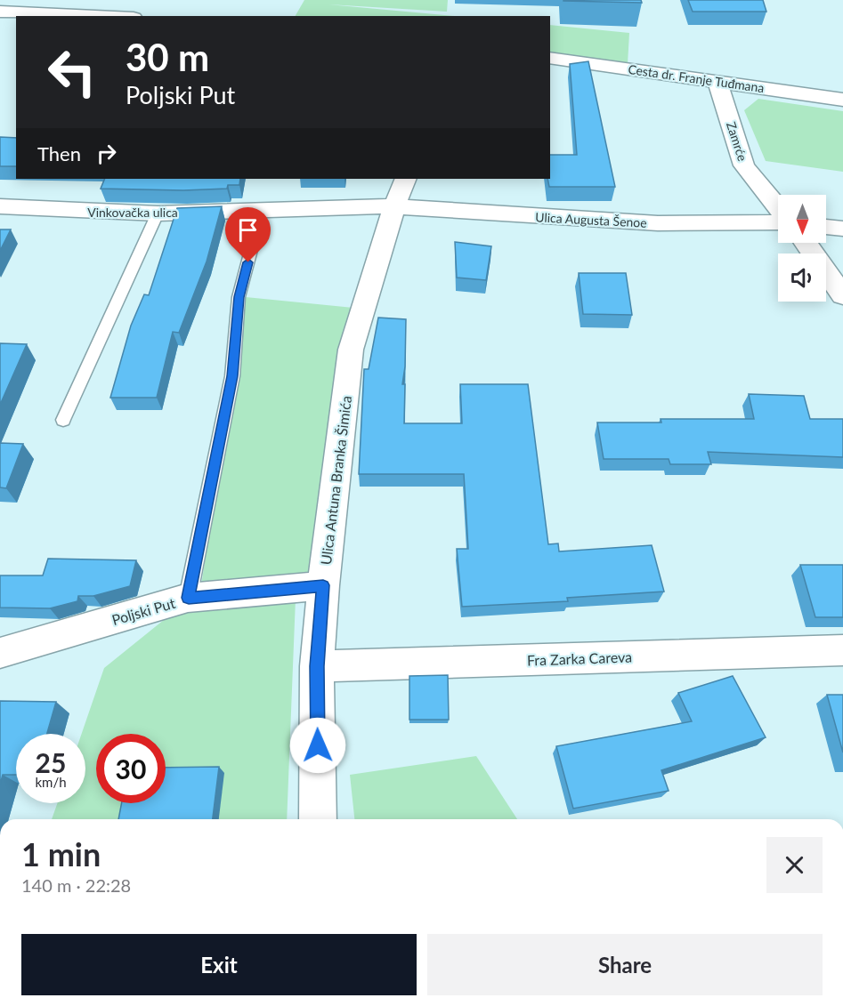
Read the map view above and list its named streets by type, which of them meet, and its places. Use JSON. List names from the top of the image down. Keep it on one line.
{"streets":{"street":["Cesta dr. Franje Tuđmana","Zamrće","Vinkovačka ulica","Ulica Augusta Šenoe","Ulica Antuna Branka Šimića","Poljski Put","Fra Zarka Careva"]},"crossings":[["Cesta dr. Franje Tuđmana","Zamrće"],["Vinkovačka ulica","Ulica Augusta Šenoe"],["Vinkovačka ulica","Ulica Antuna Branka Šimića"],["Ulica Augusta Šenoe","Ulica Antuna Branka Šimića"],["Ulica Antuna Branka Šimića","Poljski Put"],["Ulica Antuna Branka Šimića","Fra Zarka Careva"]],"north":"bottom","page":{"turn":["30 m","Poljski Put"],"then":"Then","speed":"25 km/h","limit":"30","heading":["1 min","140 m · 22:28"],"buttons":["Exit","Share"]}}
